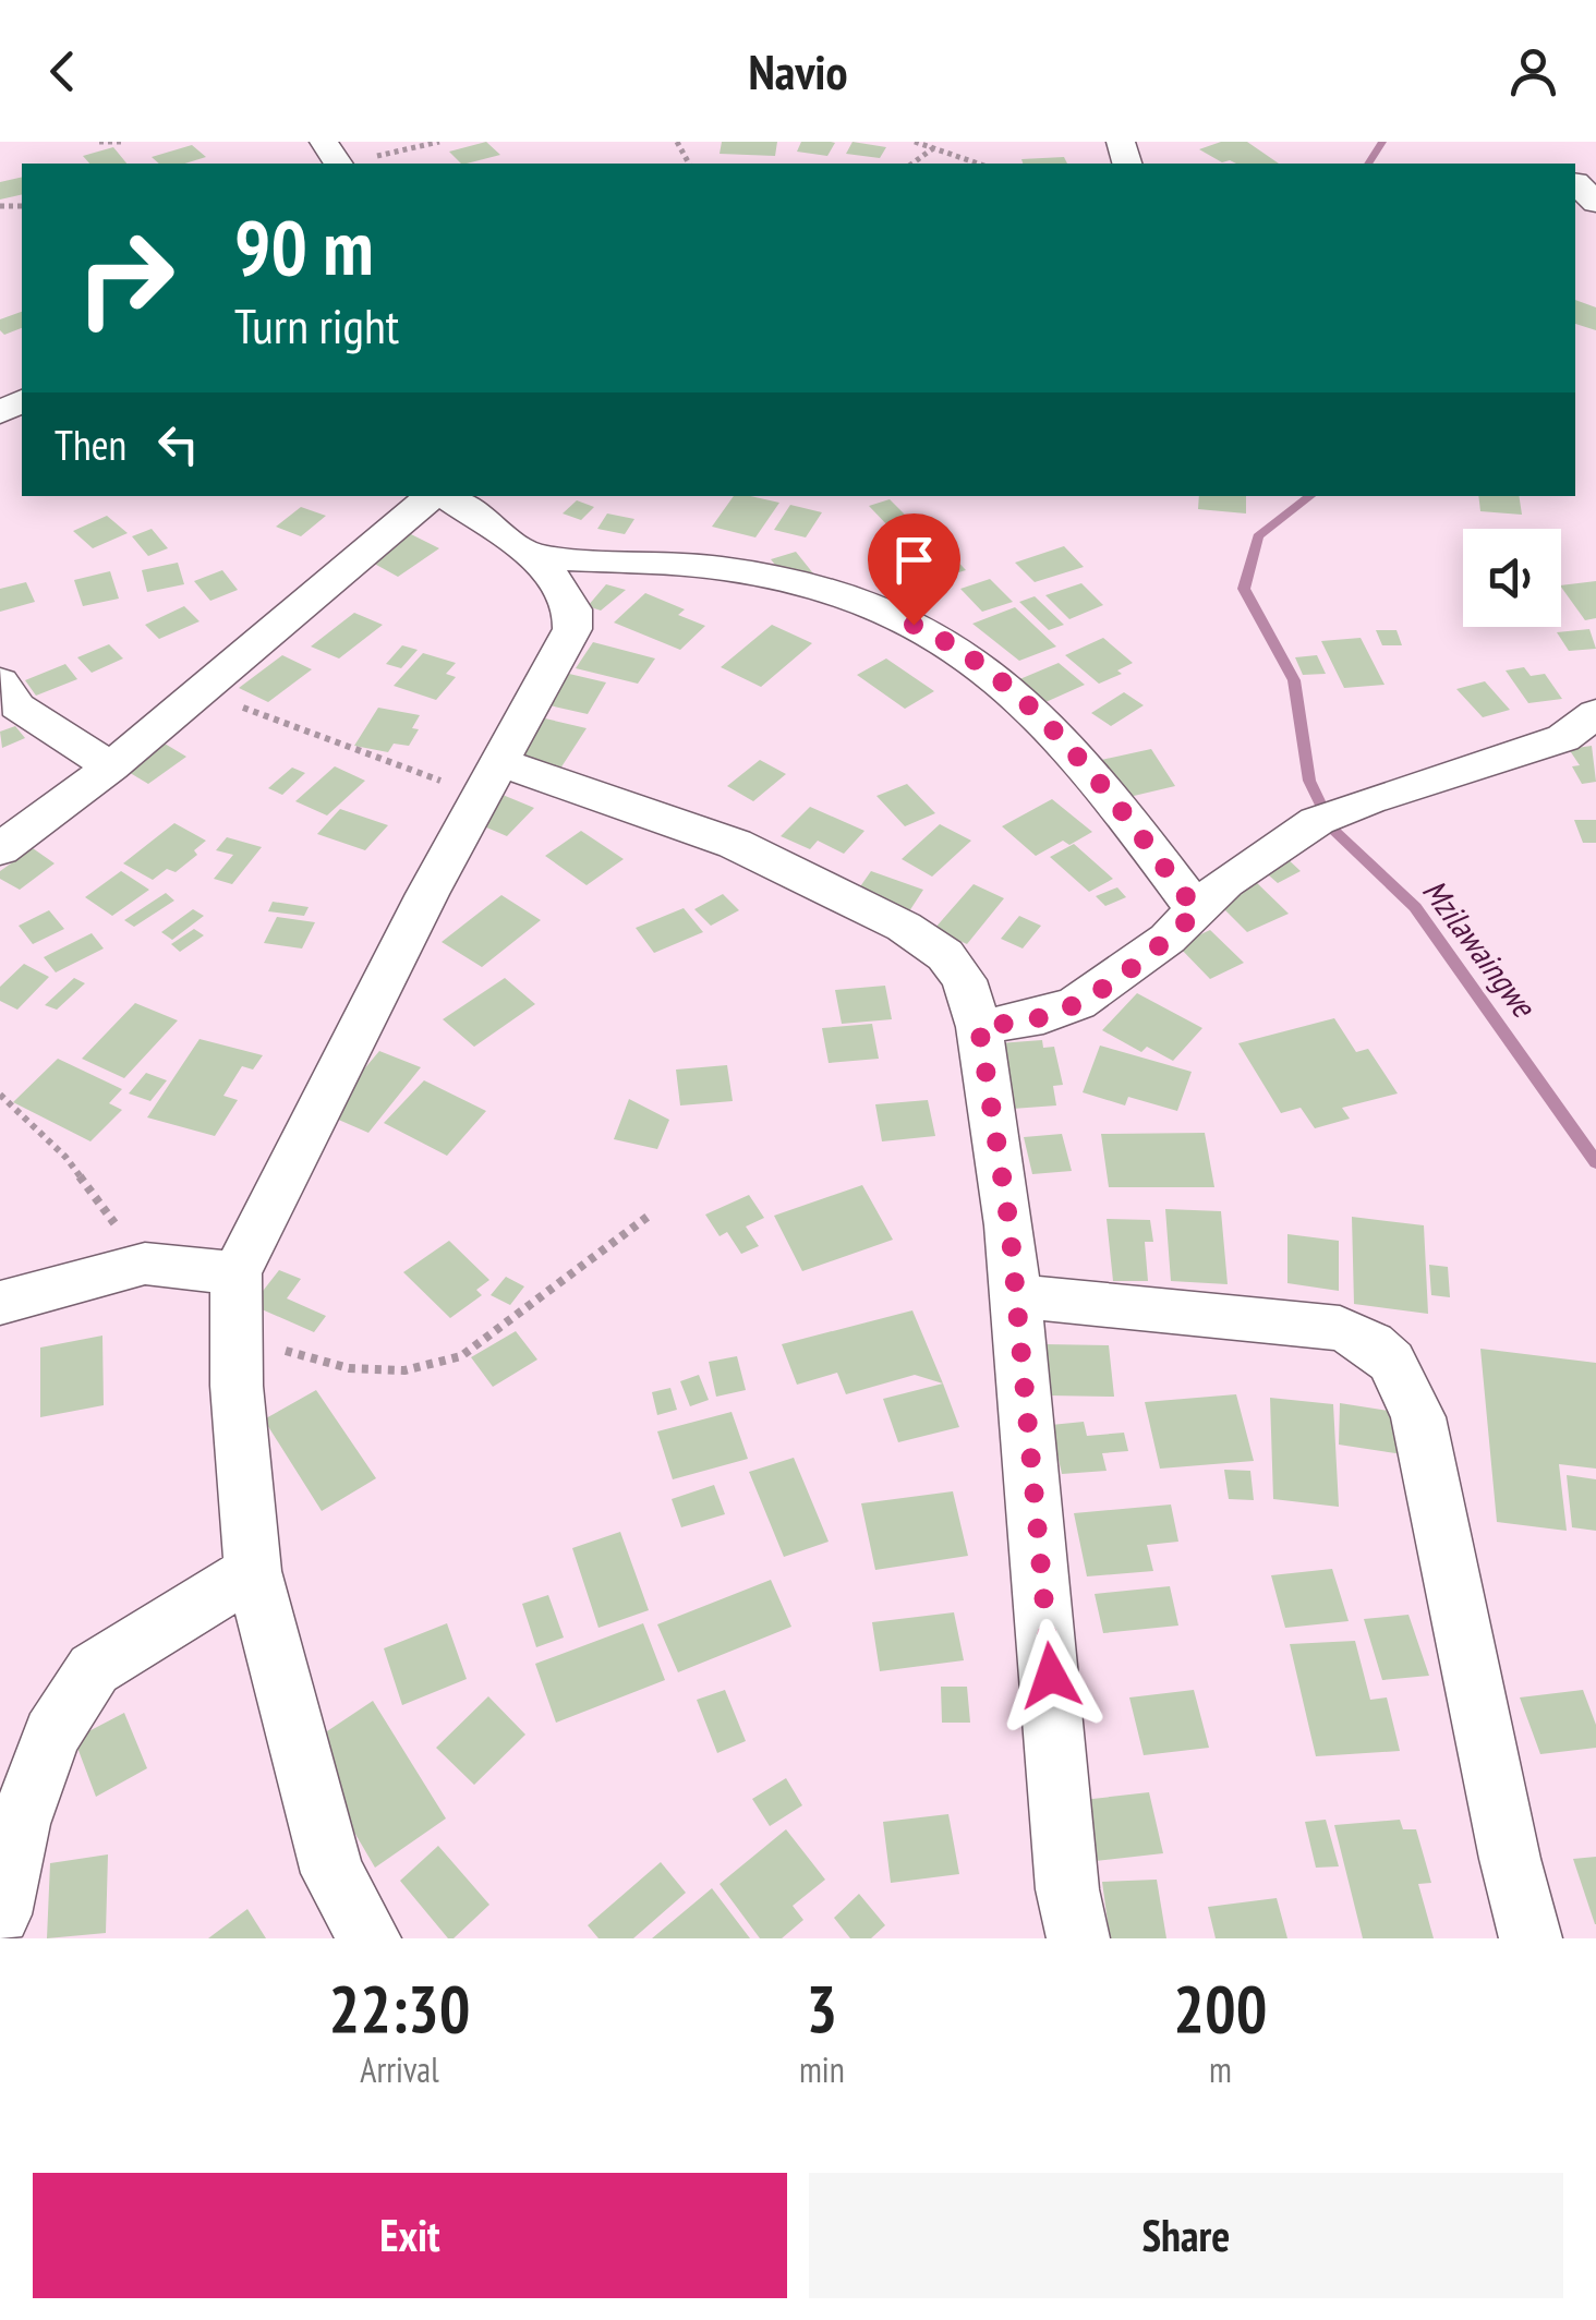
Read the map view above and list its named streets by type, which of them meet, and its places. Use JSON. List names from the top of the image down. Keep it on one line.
{"water":["Mzilawaingwe"],"page":{"header":"Navio","turn":["90 m","Turn right"],"then":"Then","eta":["22:30","Arrival","3","min","200","m"],"buttons":["Exit","Share"]}}
